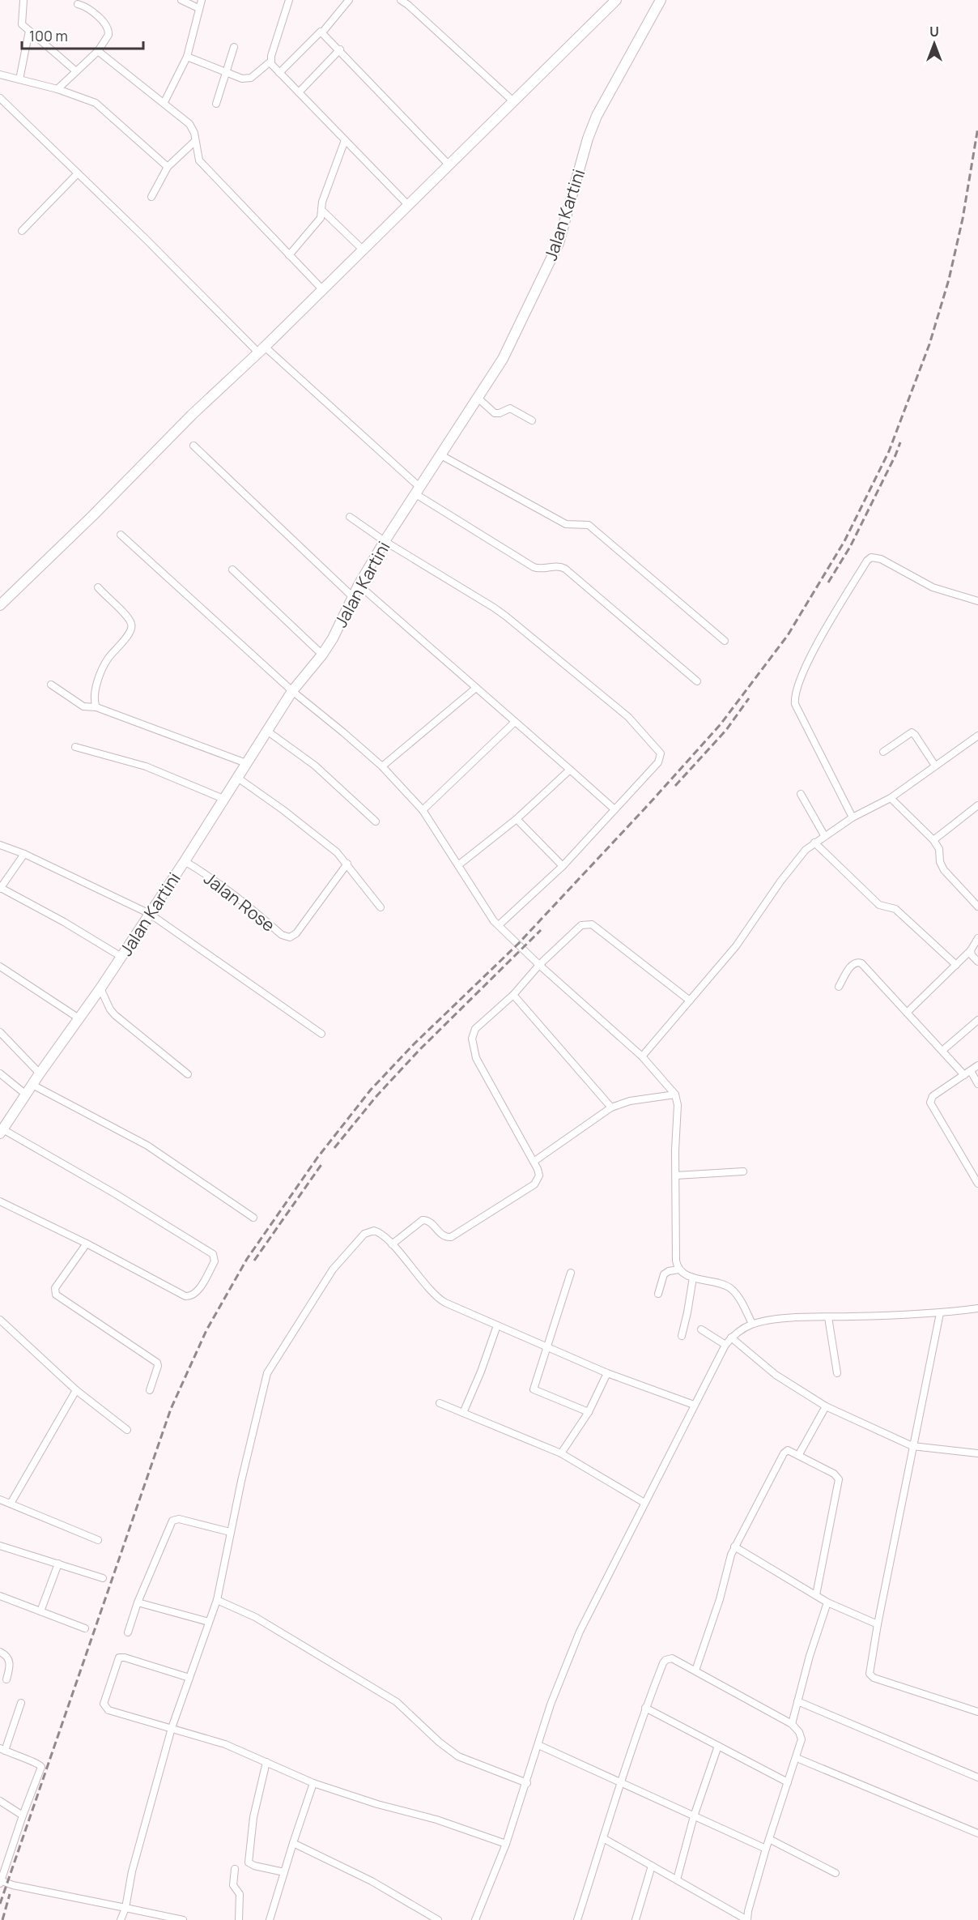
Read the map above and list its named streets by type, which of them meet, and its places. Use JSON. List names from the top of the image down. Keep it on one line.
{"streets":{"street":["Jalan Kartini","Jalan Rose"]},"crossings":[["Jalan Kartini","Jalan Rose"]],"scale_bar":"100 m","north":"top"}
